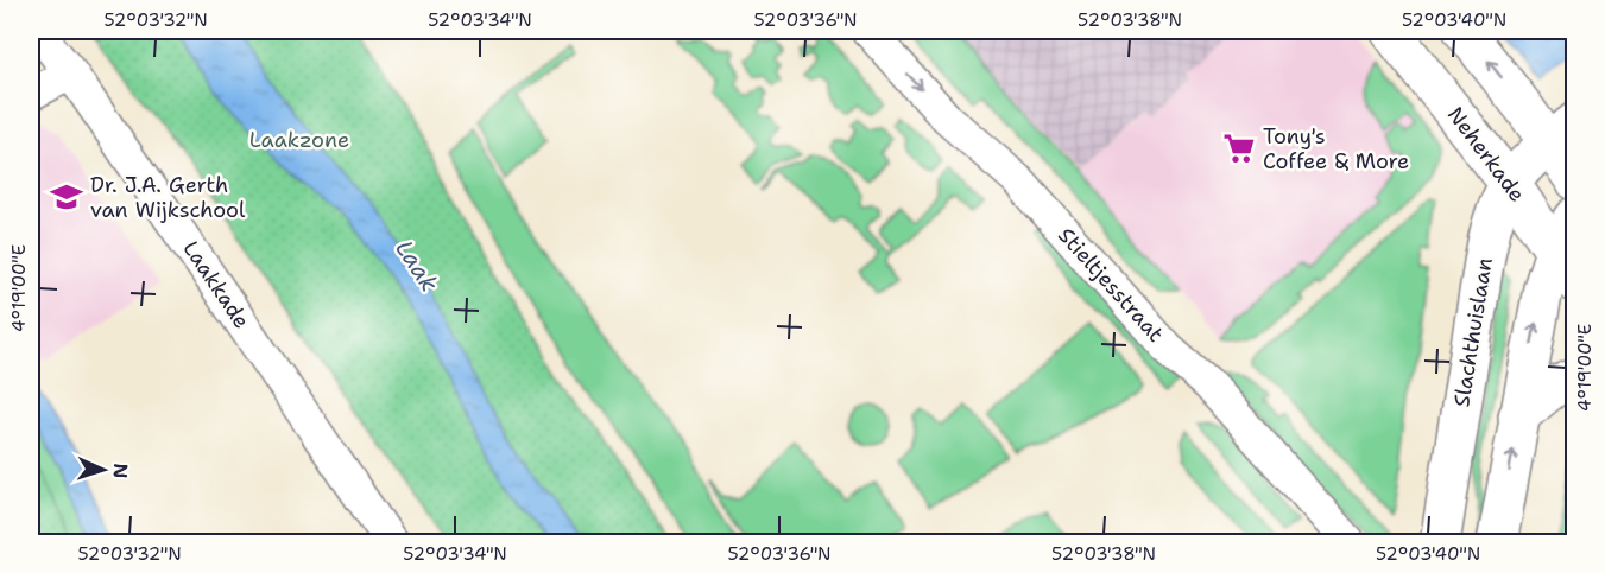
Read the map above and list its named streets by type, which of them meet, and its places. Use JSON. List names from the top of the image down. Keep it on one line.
{"streets":{"main road":["Neherkade","Slachthuislaan"],"street":["Laakkade","Stieltjesstraat"]},"crossings":[["Neherkade","Slachthuislaan"]],"one_way":["Stieltjesstraat"],"water":["Laak"],"parks":["Laakzone"],"places":{"supermarket":["Tony's Coffee & More"],"school or university":["Dr. J.A. Gerth van Wijkschool"]},"north":"right","coordinates":["52°03'32\"N","52°03'34\"N","52°03'36\"N","52°03'38\"N","52°03'40\"N","4°19'00\"E"]}
